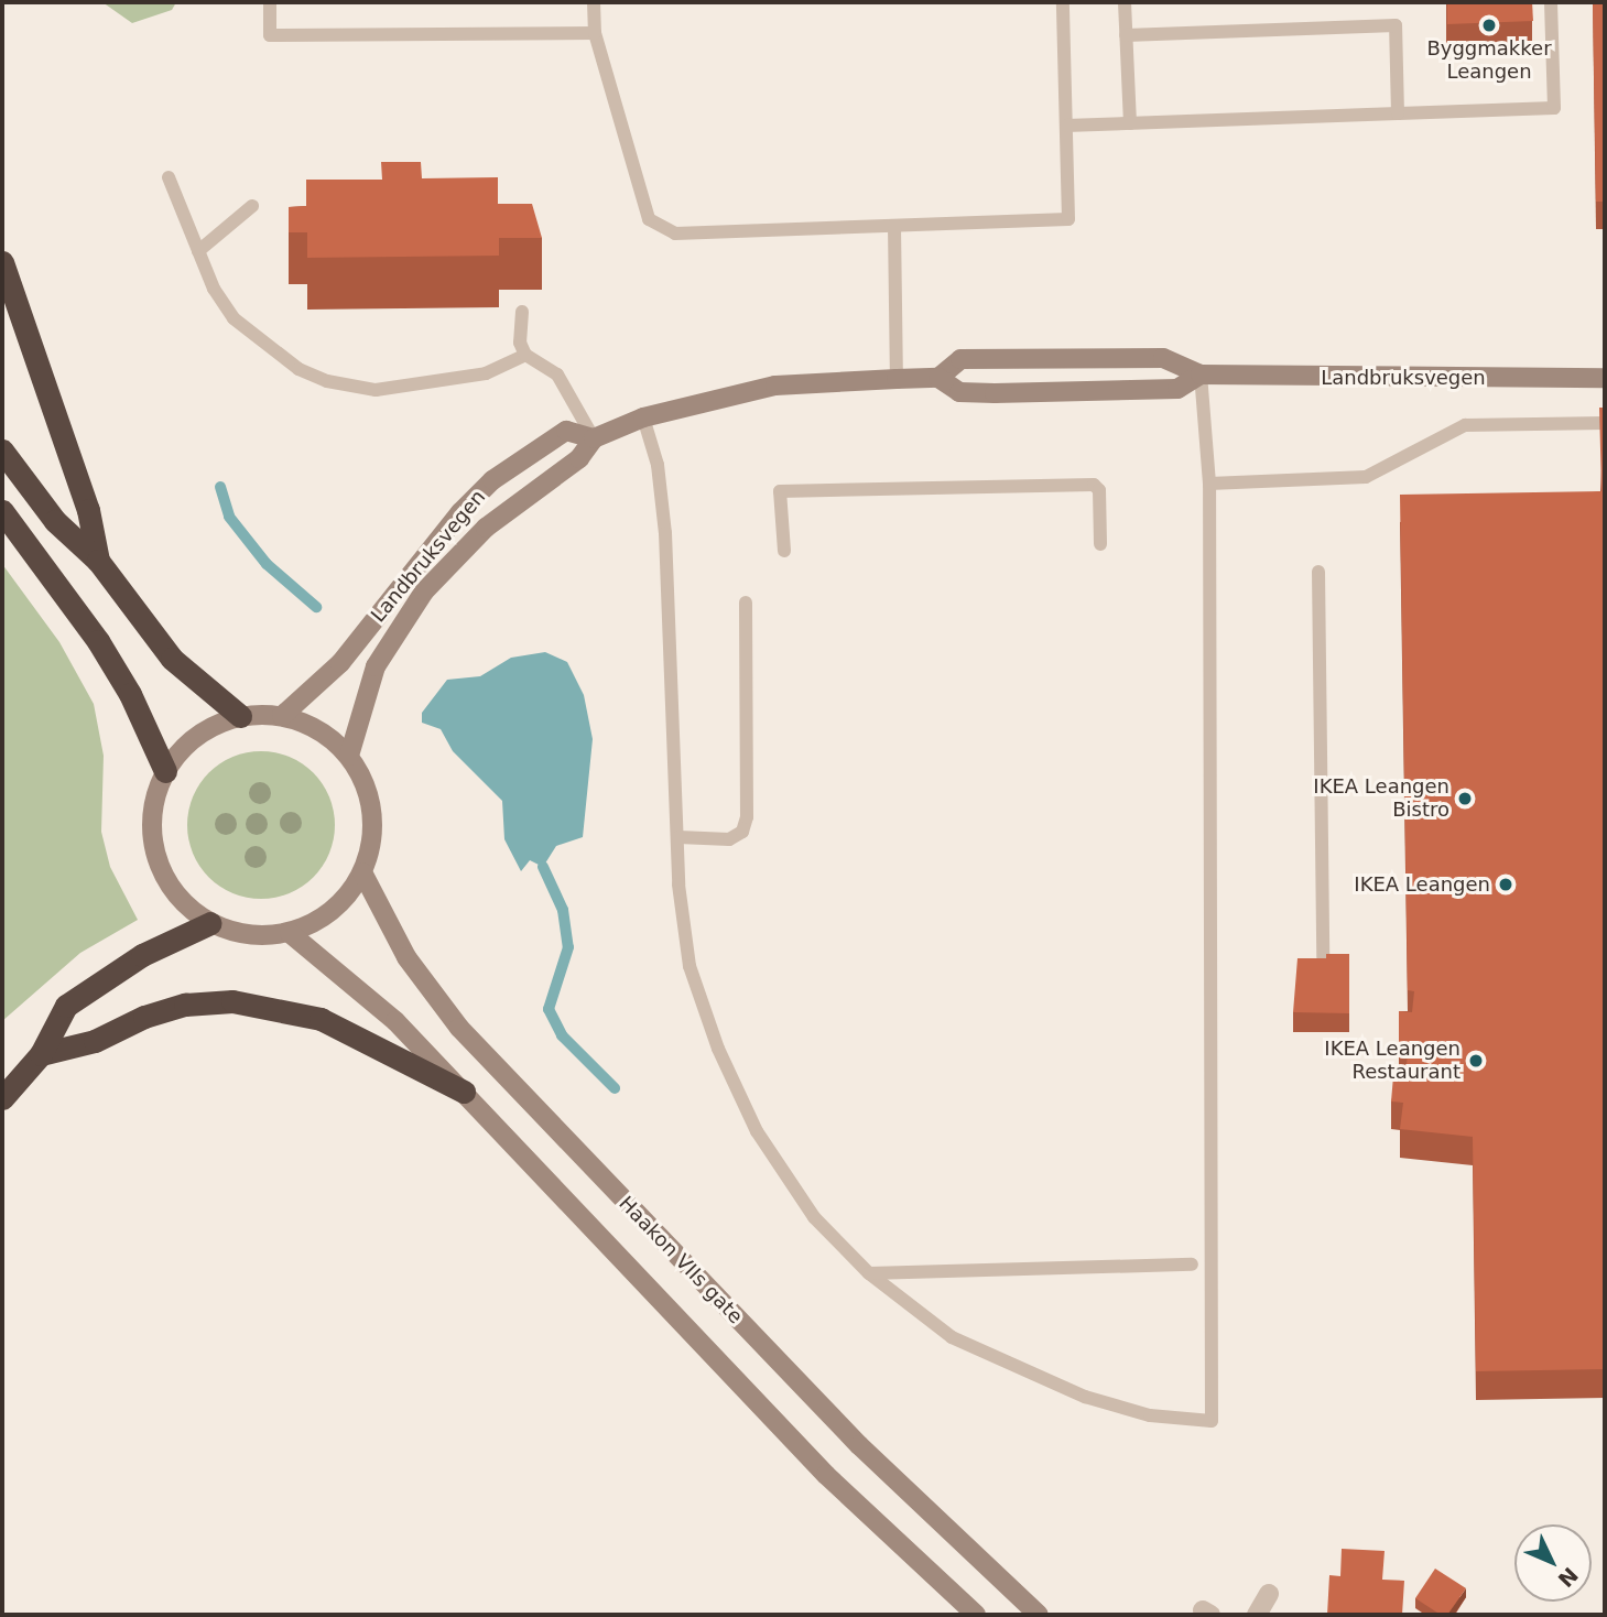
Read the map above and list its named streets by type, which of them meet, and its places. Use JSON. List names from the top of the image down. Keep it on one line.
{"streets":{"main road":["Landbruksvegen","Haakon VIIs gate"]},"crossings":[["Landbruksvegen","Haakon VIIs gate"]],"places":["Byggmakker Leangen","IKEA Leangen Bistro","IKEA Leangen","IKEA Leangen Restaurant"],"north":"bottom right"}
